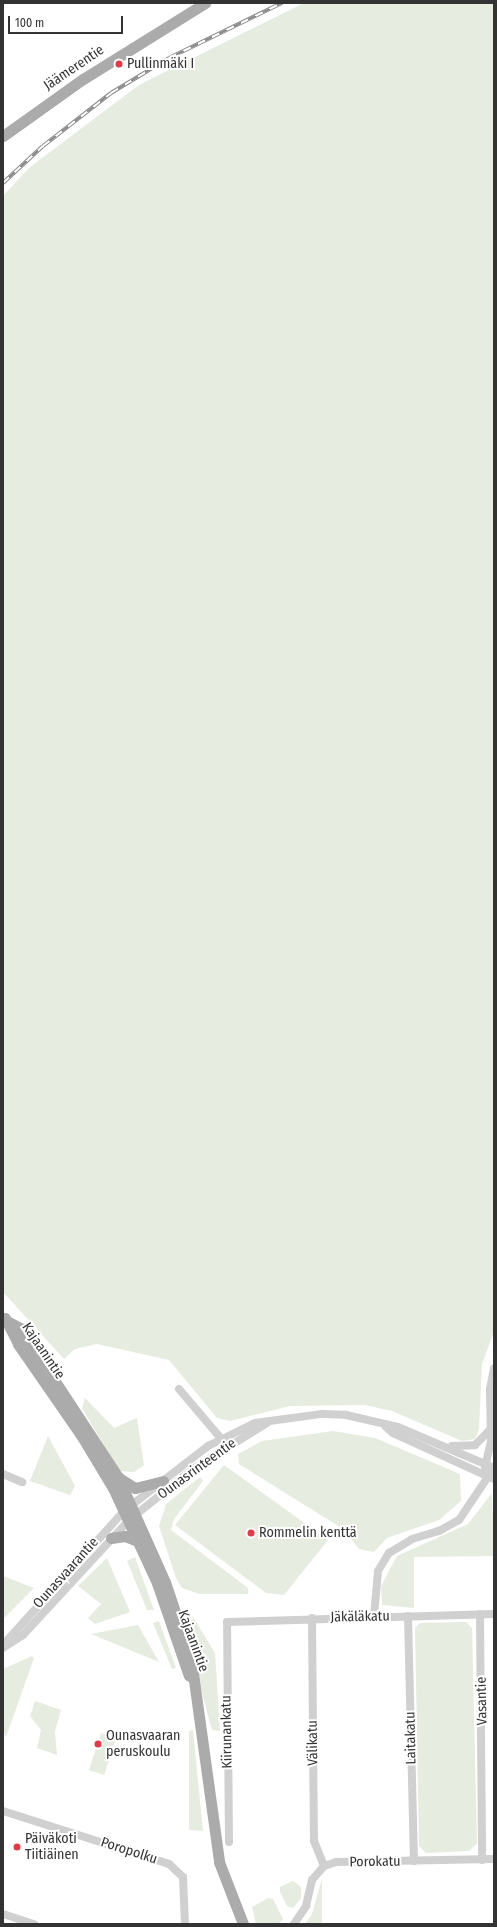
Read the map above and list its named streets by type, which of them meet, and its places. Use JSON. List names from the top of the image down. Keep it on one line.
{"streets":{"main road":["Jäämerentie","Kajaanintie"],"street":["Ounasrinteentie","Ounasvaarantie","Jäkäläkatu","Vasantie","Kiirunankatu","Laitakatu","Välikatu","Poropolku","Porokatu"]},"crossings":[["Kajaanintie","Ounasrinteentie"],["Kajaanintie","Ounasvaarantie"],["Ounasrinteentie","Ounasvaarantie"],["Jäkäläkatu","Vasantie"],["Jäkäläkatu","Kiirunankatu"],["Jäkäläkatu","Laitakatu"],["Jäkäläkatu","Välikatu"],["Vasantie","Porokatu"],["Laitakatu","Porokatu"],["Välikatu","Porokatu"]],"places":["Pullinmäki I","Rommelin kenttä","Ounasvaaran peruskoulu","Päiväkoti Tiitiäinen"],"scale_bar":"100 m"}
